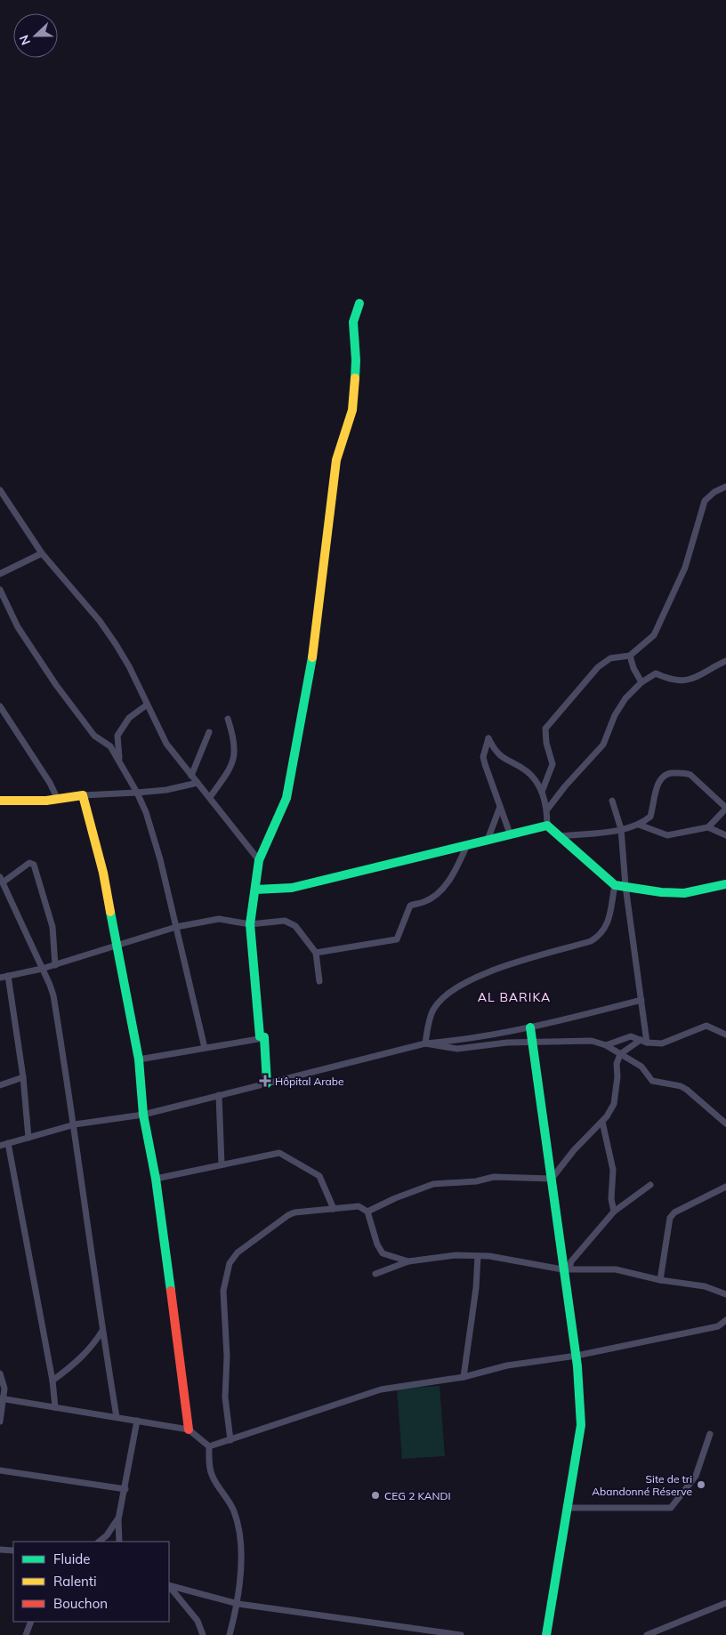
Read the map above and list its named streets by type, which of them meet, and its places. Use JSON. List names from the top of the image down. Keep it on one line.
{"districts":["AL BARIKA"],"places":{"health":["Hôpital Arabe"],"other":["Site de tri Abandonné Réserve","CEG 2 KANDI"]},"legend":["Fluide","Ralenti","Bouchon"],"north":"left"}
